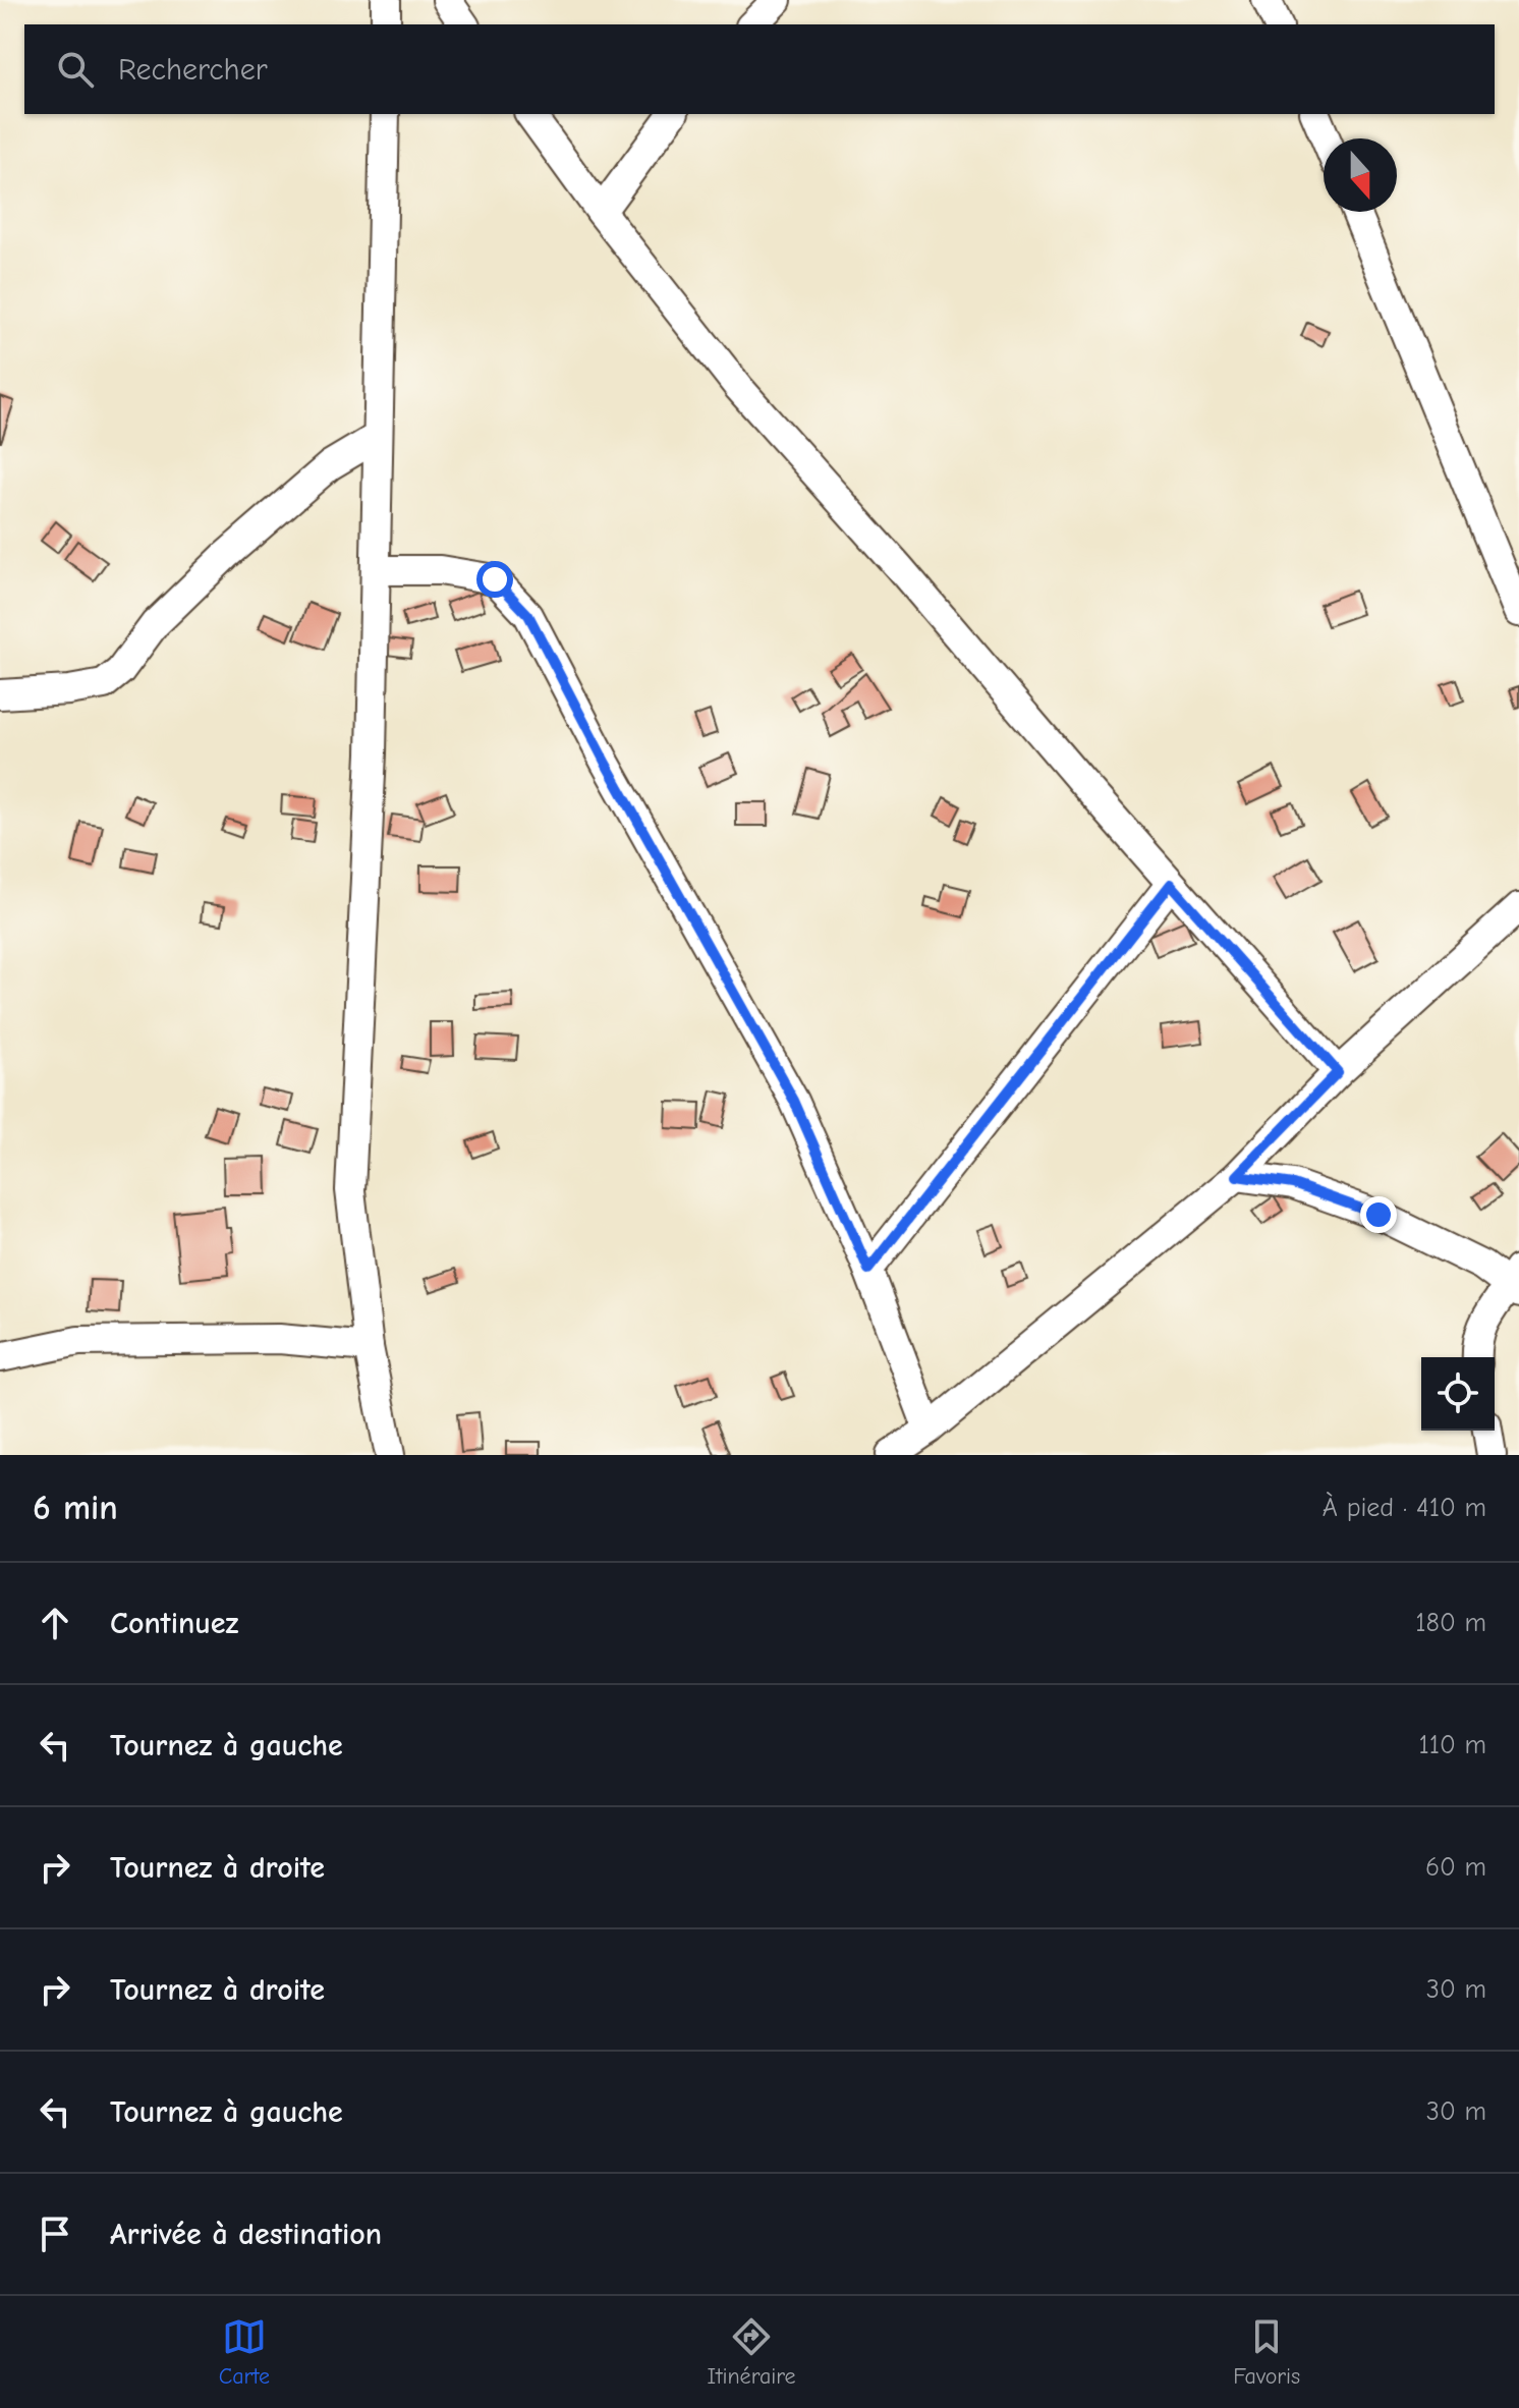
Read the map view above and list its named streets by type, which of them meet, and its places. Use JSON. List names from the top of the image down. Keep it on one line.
{"north":"bottom","page":{"search":"Rechercher","heading":["6 min","À pied · 410 m"],"list":[["Continuez","180 m"],["Tournez à gauche","110 m"],["Tournez à droite","60 m"],["Tournez à droite","30 m"],["Tournez à gauche","30 m"],"Arrivée à destination"],"nav":["Carte","Itinéraire","Favoris"]}}
